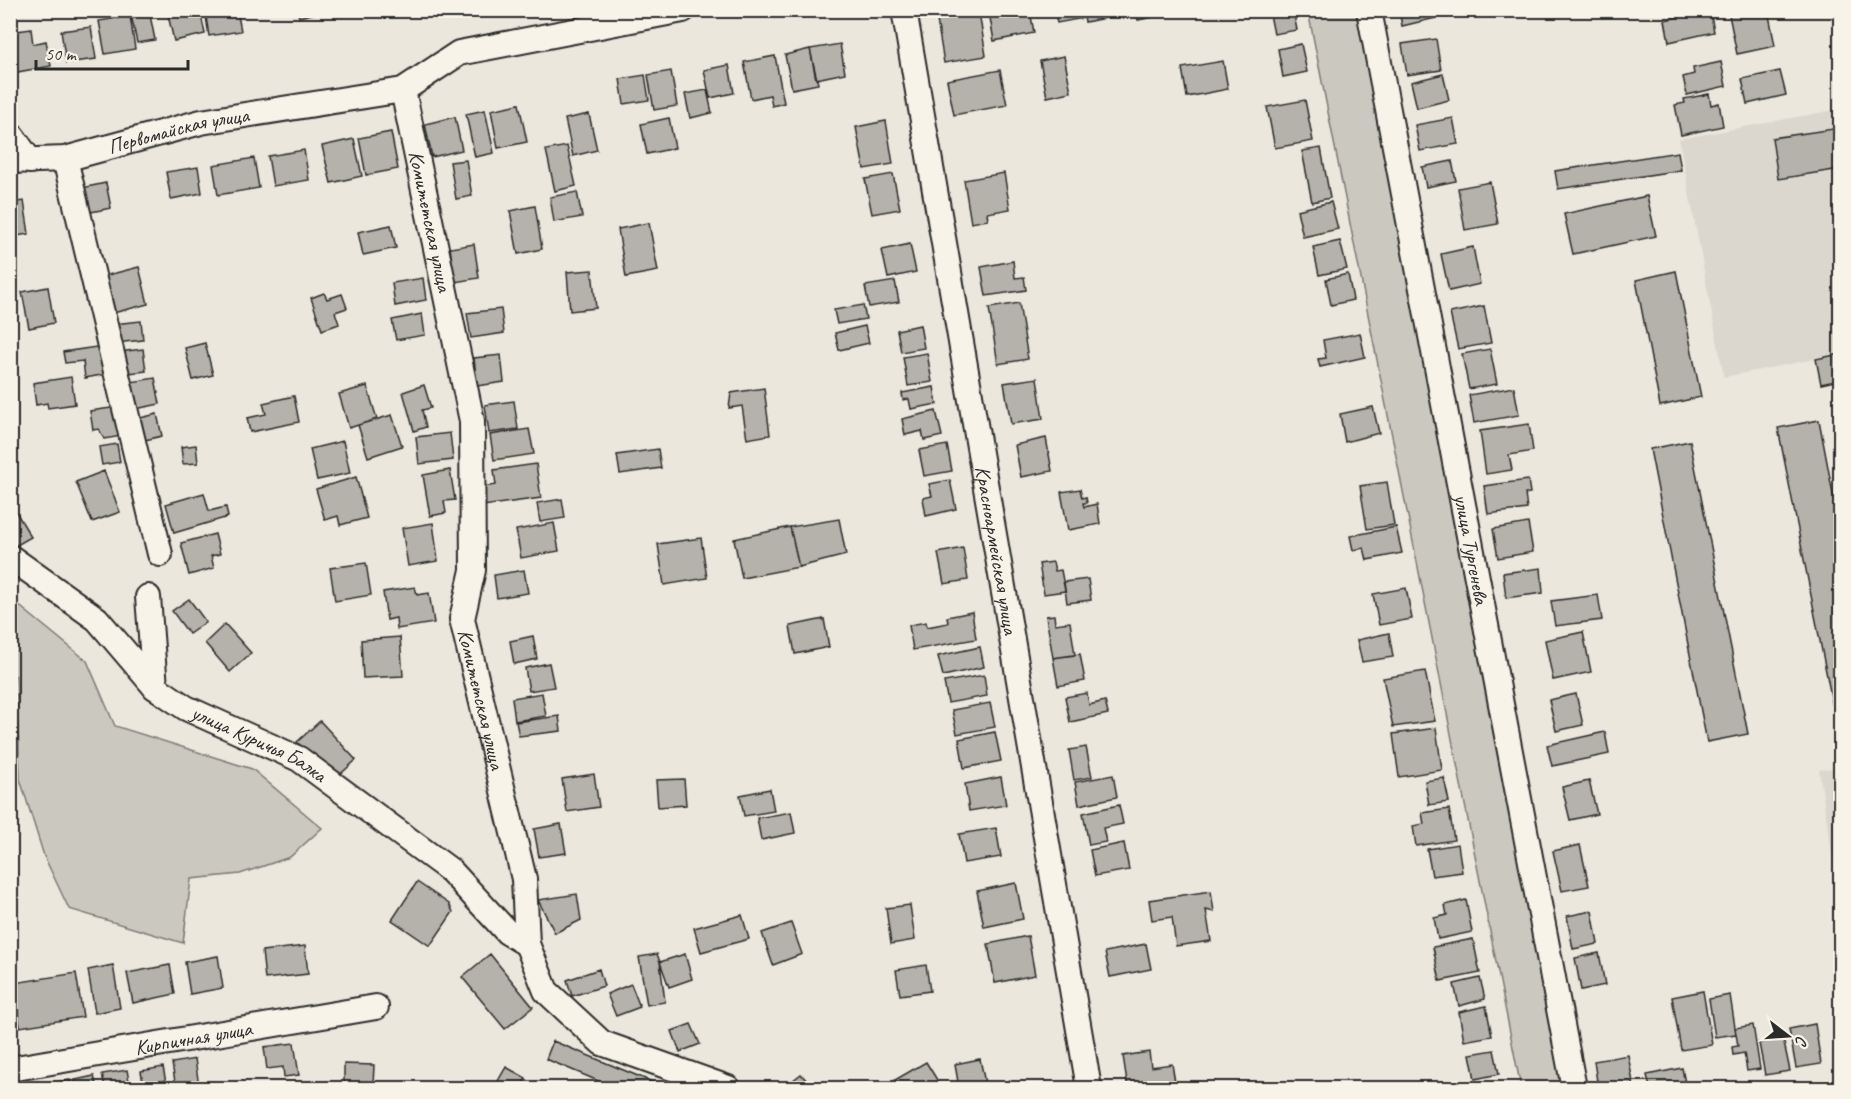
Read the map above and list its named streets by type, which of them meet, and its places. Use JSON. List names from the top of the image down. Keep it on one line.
{"streets":{"street":["Первомайская улица","Комитетская улица","Красноармейская улица","улица Тургенева","улица Куричья Балка","Кирпичная улица"]},"crossings":[["Первомайская улица","Комитетская улица"],["Комитетская улица","улица Куричья Балка"]],"scale_bar":"50 m","north":"right"}
